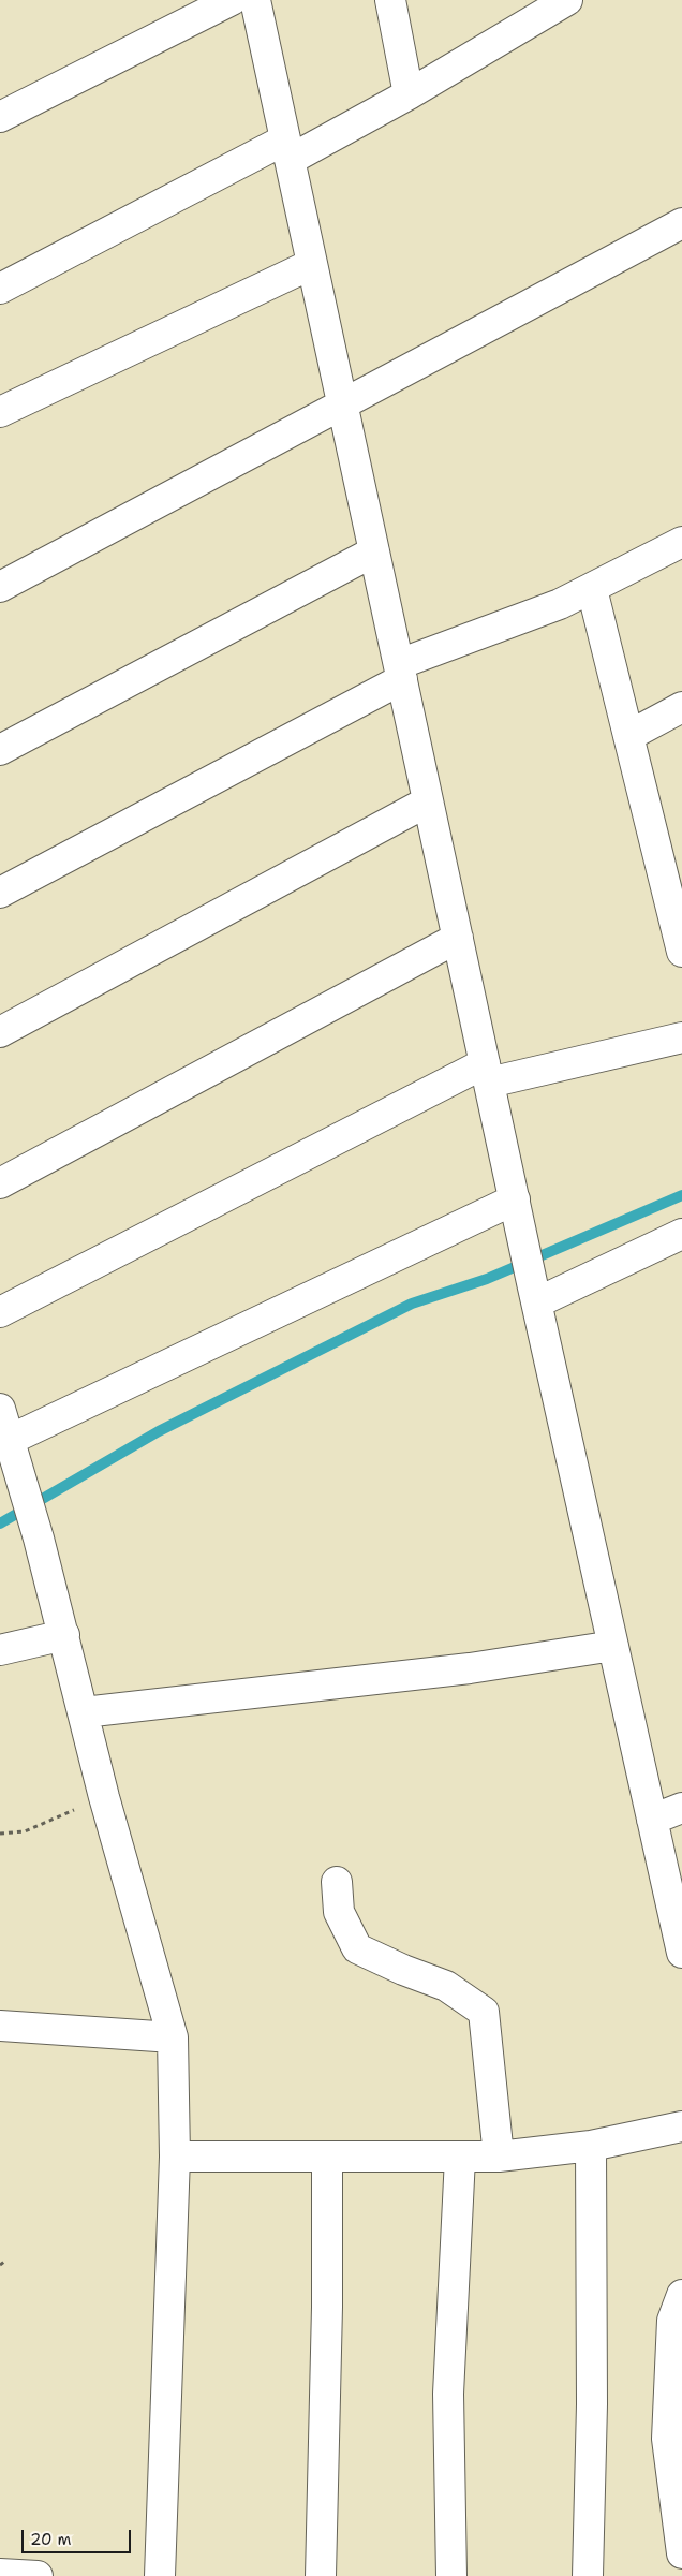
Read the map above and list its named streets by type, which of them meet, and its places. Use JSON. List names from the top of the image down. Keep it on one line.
{"scale_bar":"20 m"}
